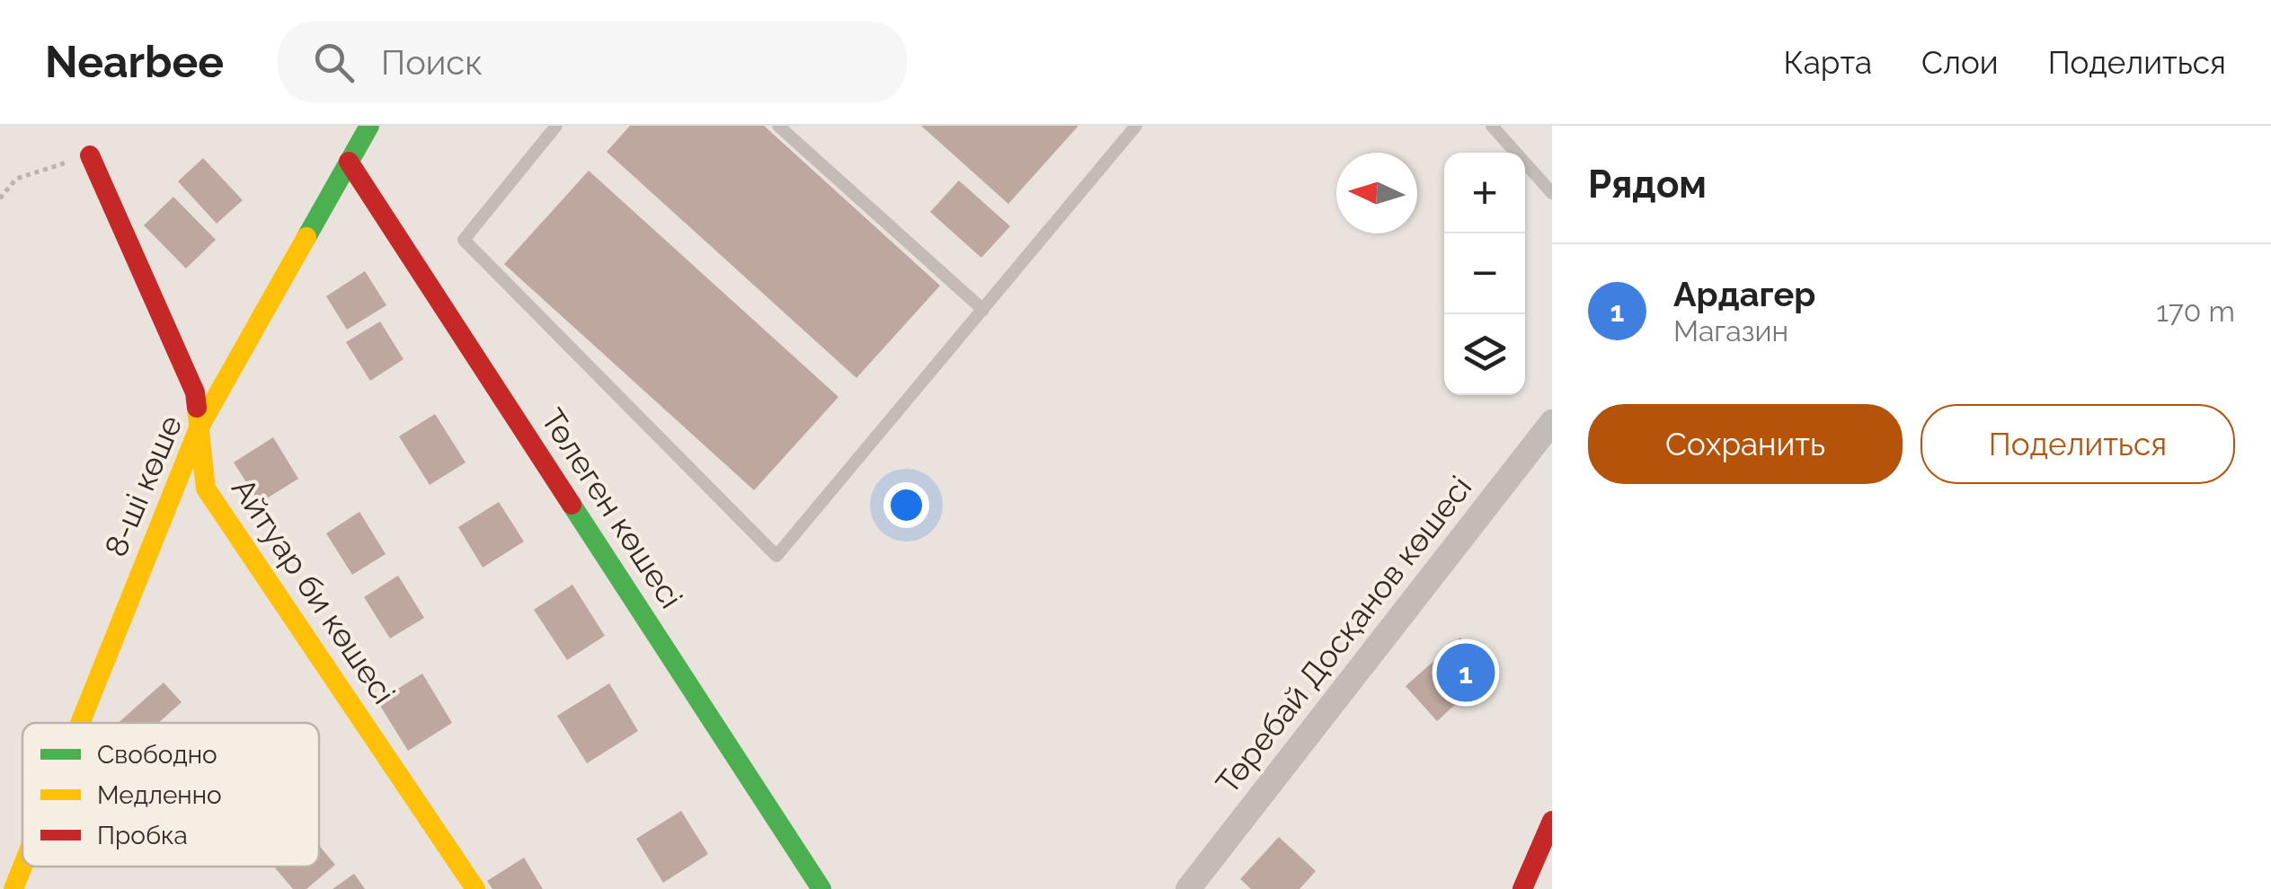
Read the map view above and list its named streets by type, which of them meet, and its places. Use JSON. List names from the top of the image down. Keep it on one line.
{"streets":{"main road":["8-шi көше","Төлеген көшесі","Айтуар би көшесі"],"street":["Төребай Досқанов көшесі"]},"crossings":[["8-шi көше","Төлеген көшесі"],["8-шi көше","Айтуар би көшесі"]],"legend":["Свободно","Медленно","Пробка"],"north":"left","page":{"header":"Nearbee","search":"Поиск","nav":["Карта","Слои","Поделиться"],"heading":"Рядом","map_buttons":["+","−"],"list":[{"mark":"1","name":"Ардагер","note":"Магазин","value":"170 m"}],"buttons":["Сохранить","Поделиться"],"pins":"1"}}
